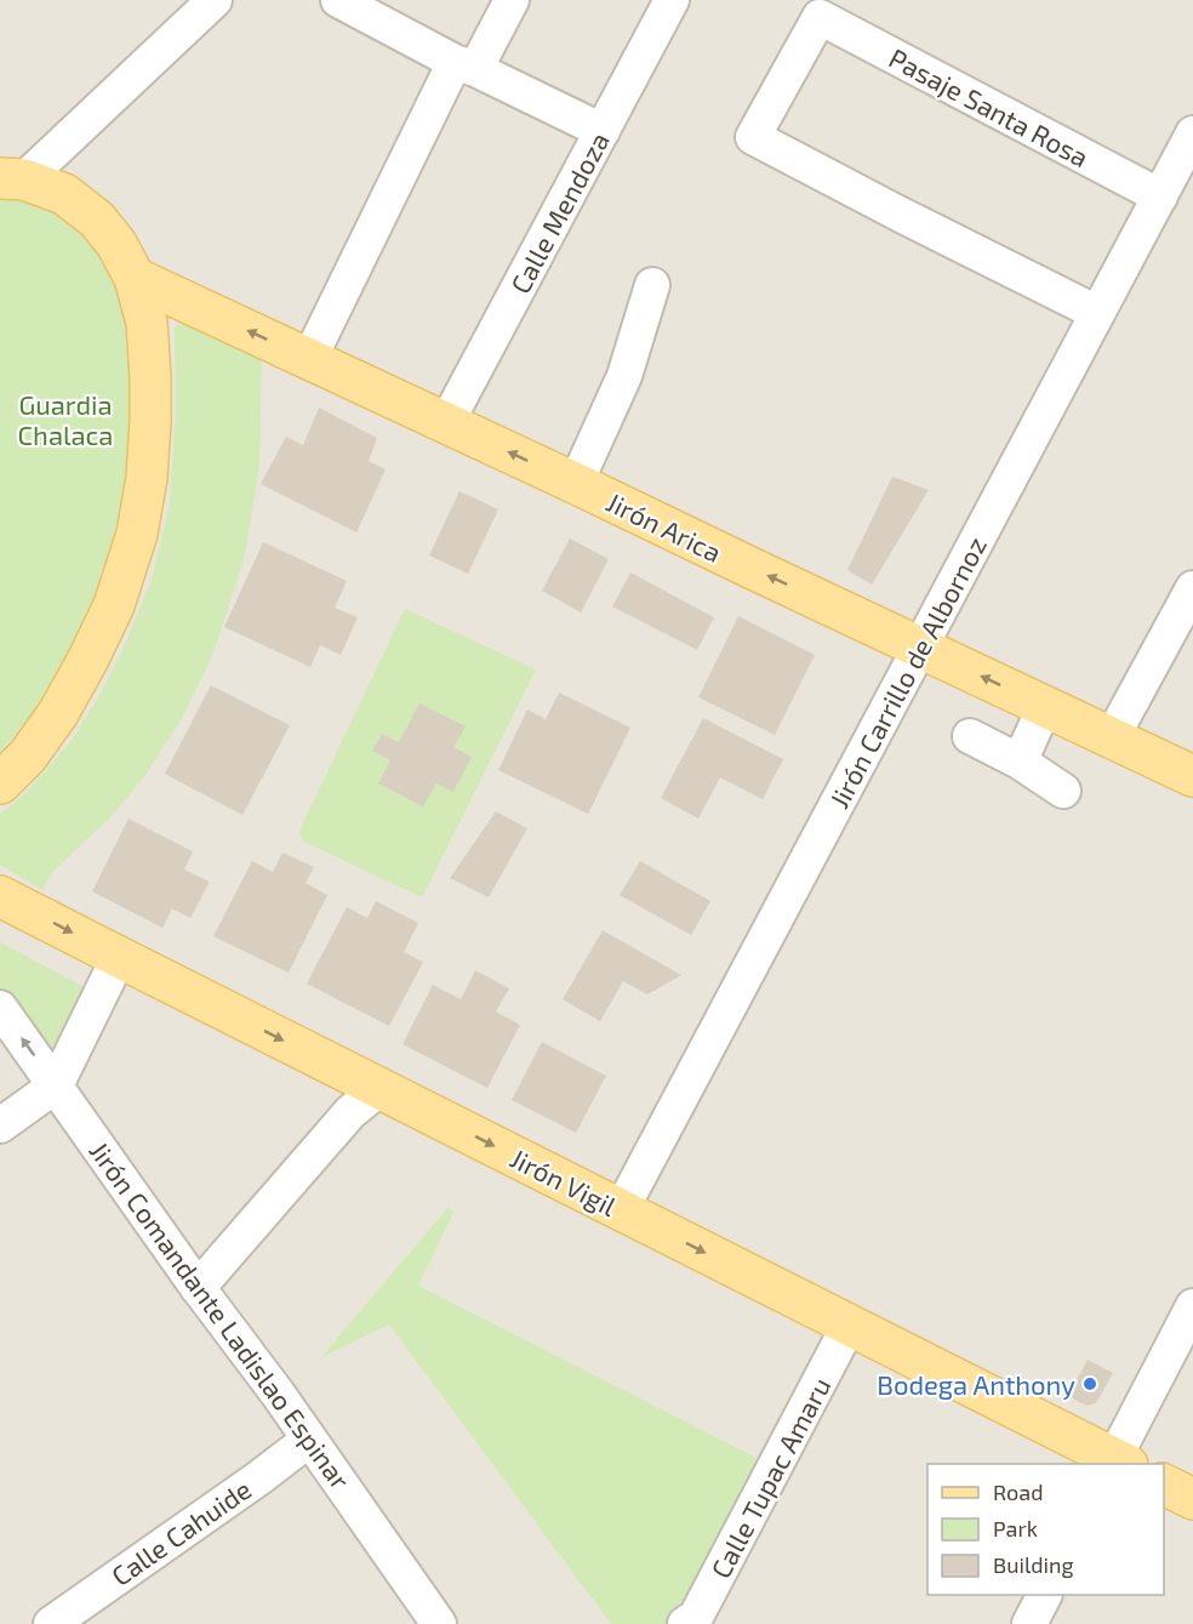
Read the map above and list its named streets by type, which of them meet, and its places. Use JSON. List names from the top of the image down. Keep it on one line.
{"streets":{"main road":["Jirón Arica","Jirón Vigil"],"street":["Pasaje Santa Rosa","Calle Mendoza","Jirón Carrillo de Albornoz","Jirón Comandante Ladislao Espinar","Calle Tupac Amaru","Calle Cahuide"]},"crossings":[["Pasaje Santa Rosa","Jirón Carrillo de Albornoz"],["Calle Mendoza","Jirón Arica"],["Jirón Arica","Jirón Carrillo de Albornoz"],["Jirón Carrillo de Albornoz","Jirón Vigil"],["Jirón Vigil","Calle Tupac Amaru"],["Jirón Comandante Ladislao Espinar","Calle Cahuide"]],"one_way":["Jirón Arica","Jirón Vigil"],"parks":["Guardia Chalaca"],"places":["Bodega Anthony"],"legend":["Road","Park","Building"]}
